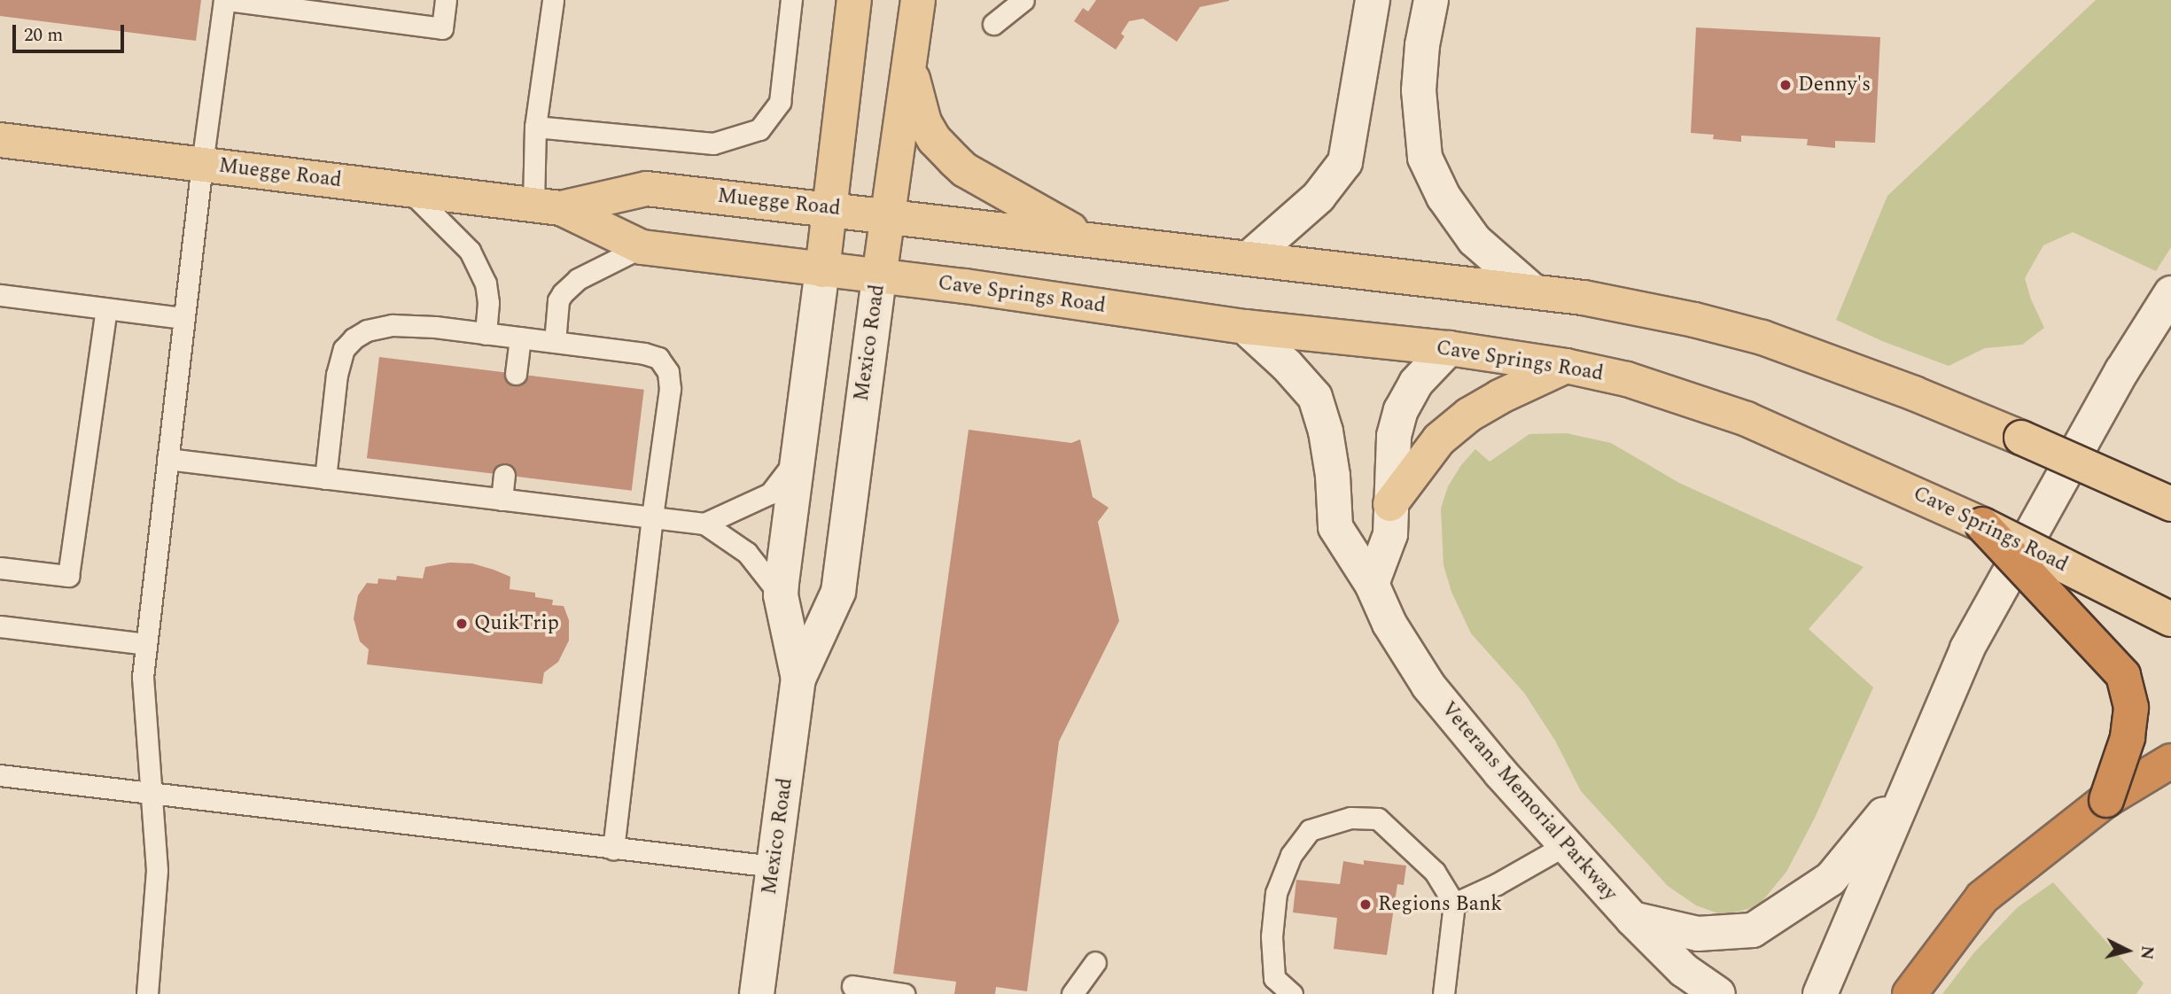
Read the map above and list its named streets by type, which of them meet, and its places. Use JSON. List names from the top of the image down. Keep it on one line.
{"streets":{"main road":["Muegge Road","Cave Springs Road","Mexico Road","Veterans Memorial Parkway"]},"crossings":[["Muegge Road","Cave Springs Road"],["Muegge Road","Mexico Road"],["Cave Springs Road","Mexico Road"],["Cave Springs Road","Veterans Memorial Parkway"]],"places":["Denny's","QuikTrip","Regions Bank"],"scale_bar":"20 m","north":"right"}
